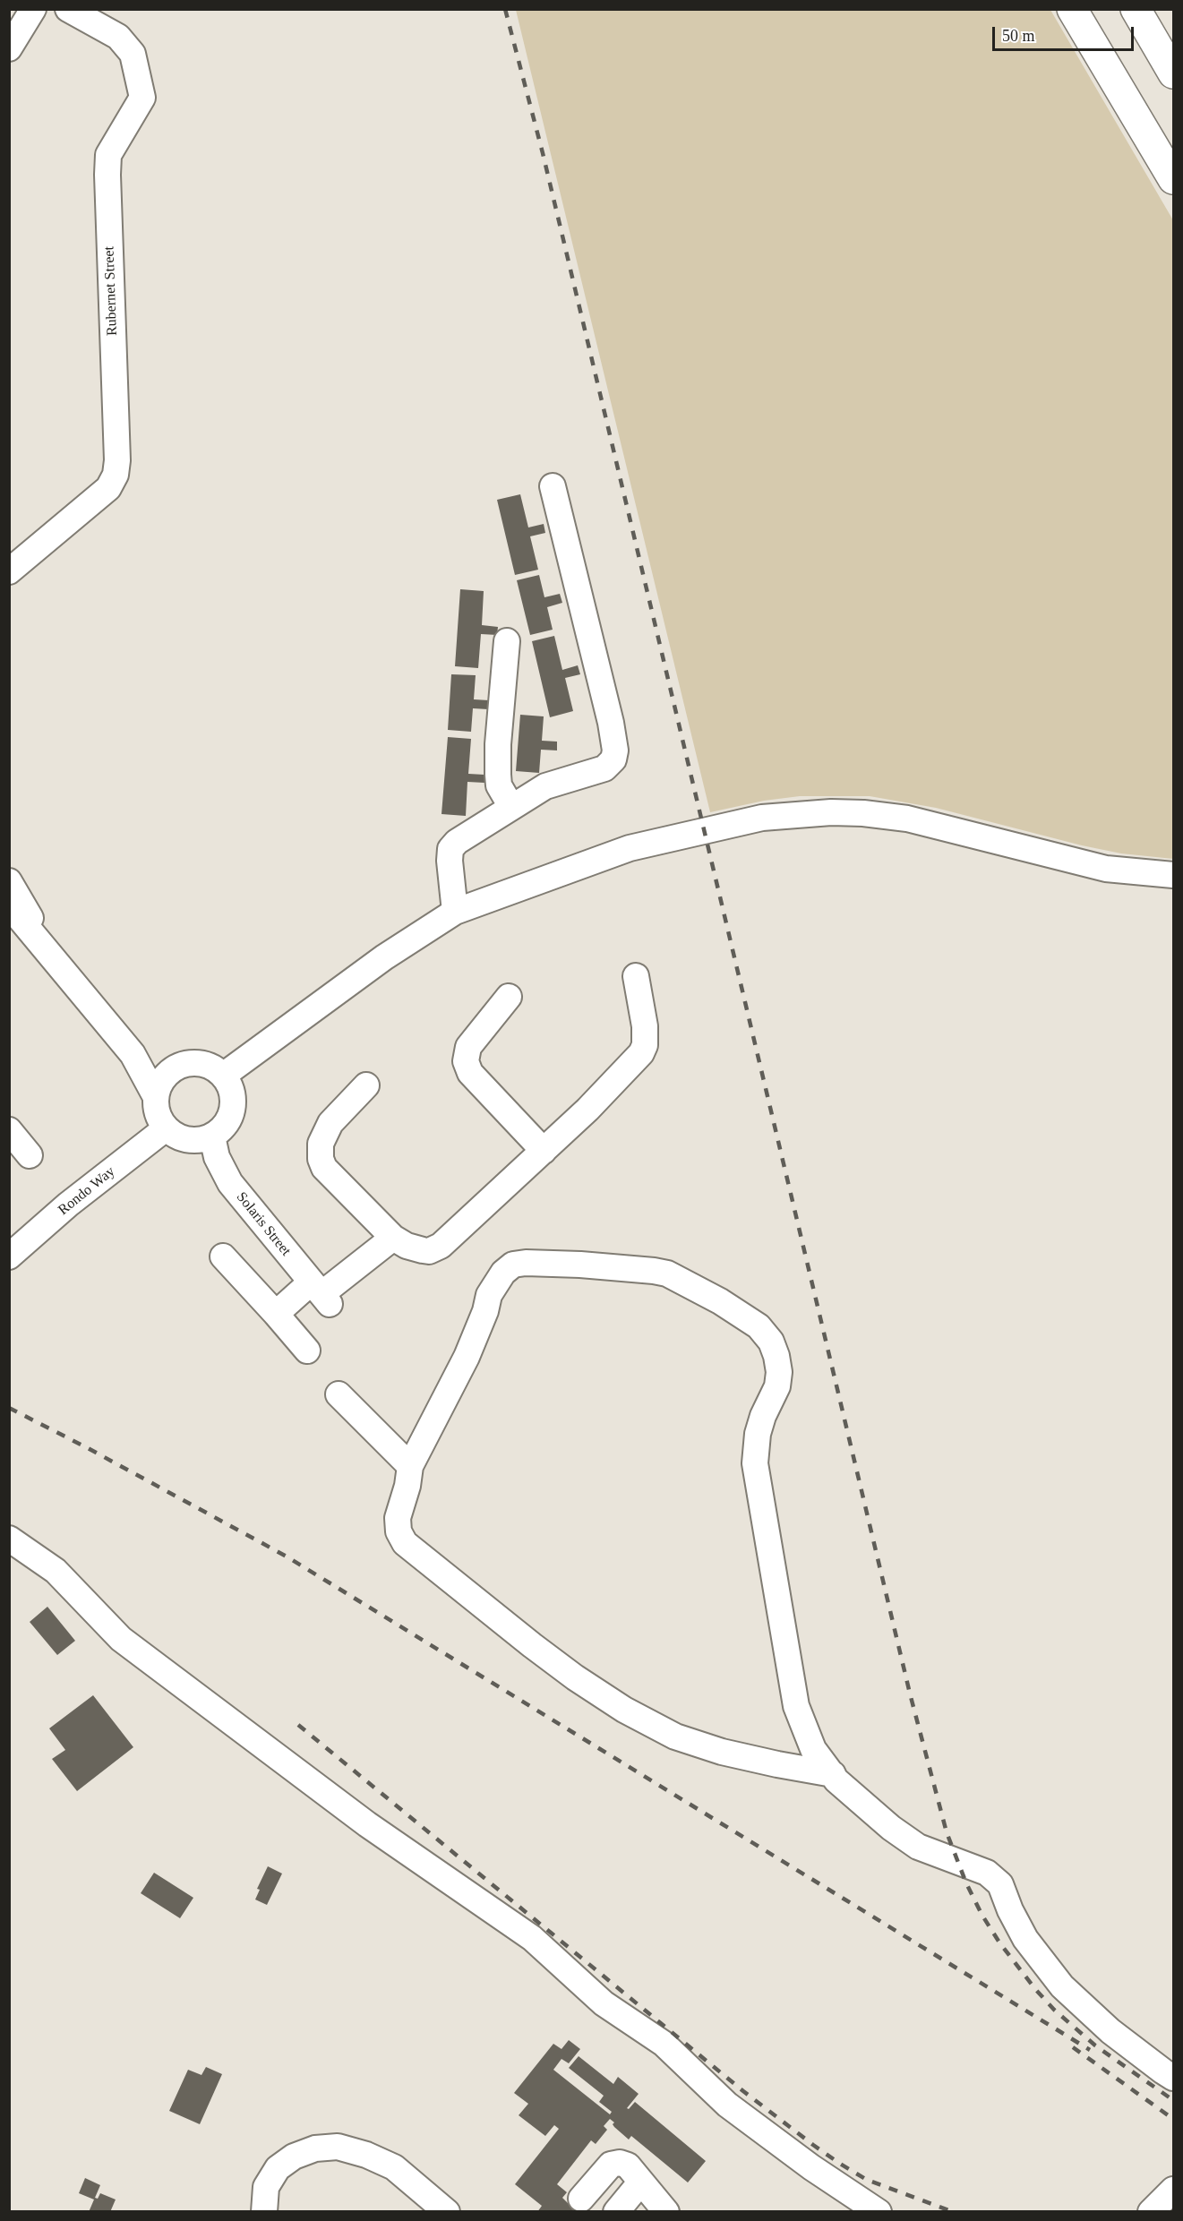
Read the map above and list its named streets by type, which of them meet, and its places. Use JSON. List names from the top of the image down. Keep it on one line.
{"streets":{"street":["Rubernet Street","Rondo Way","Solaris Street"]},"crossings":[["Rondo Way","Solaris Street"]],"scale_bar":"50 m"}
